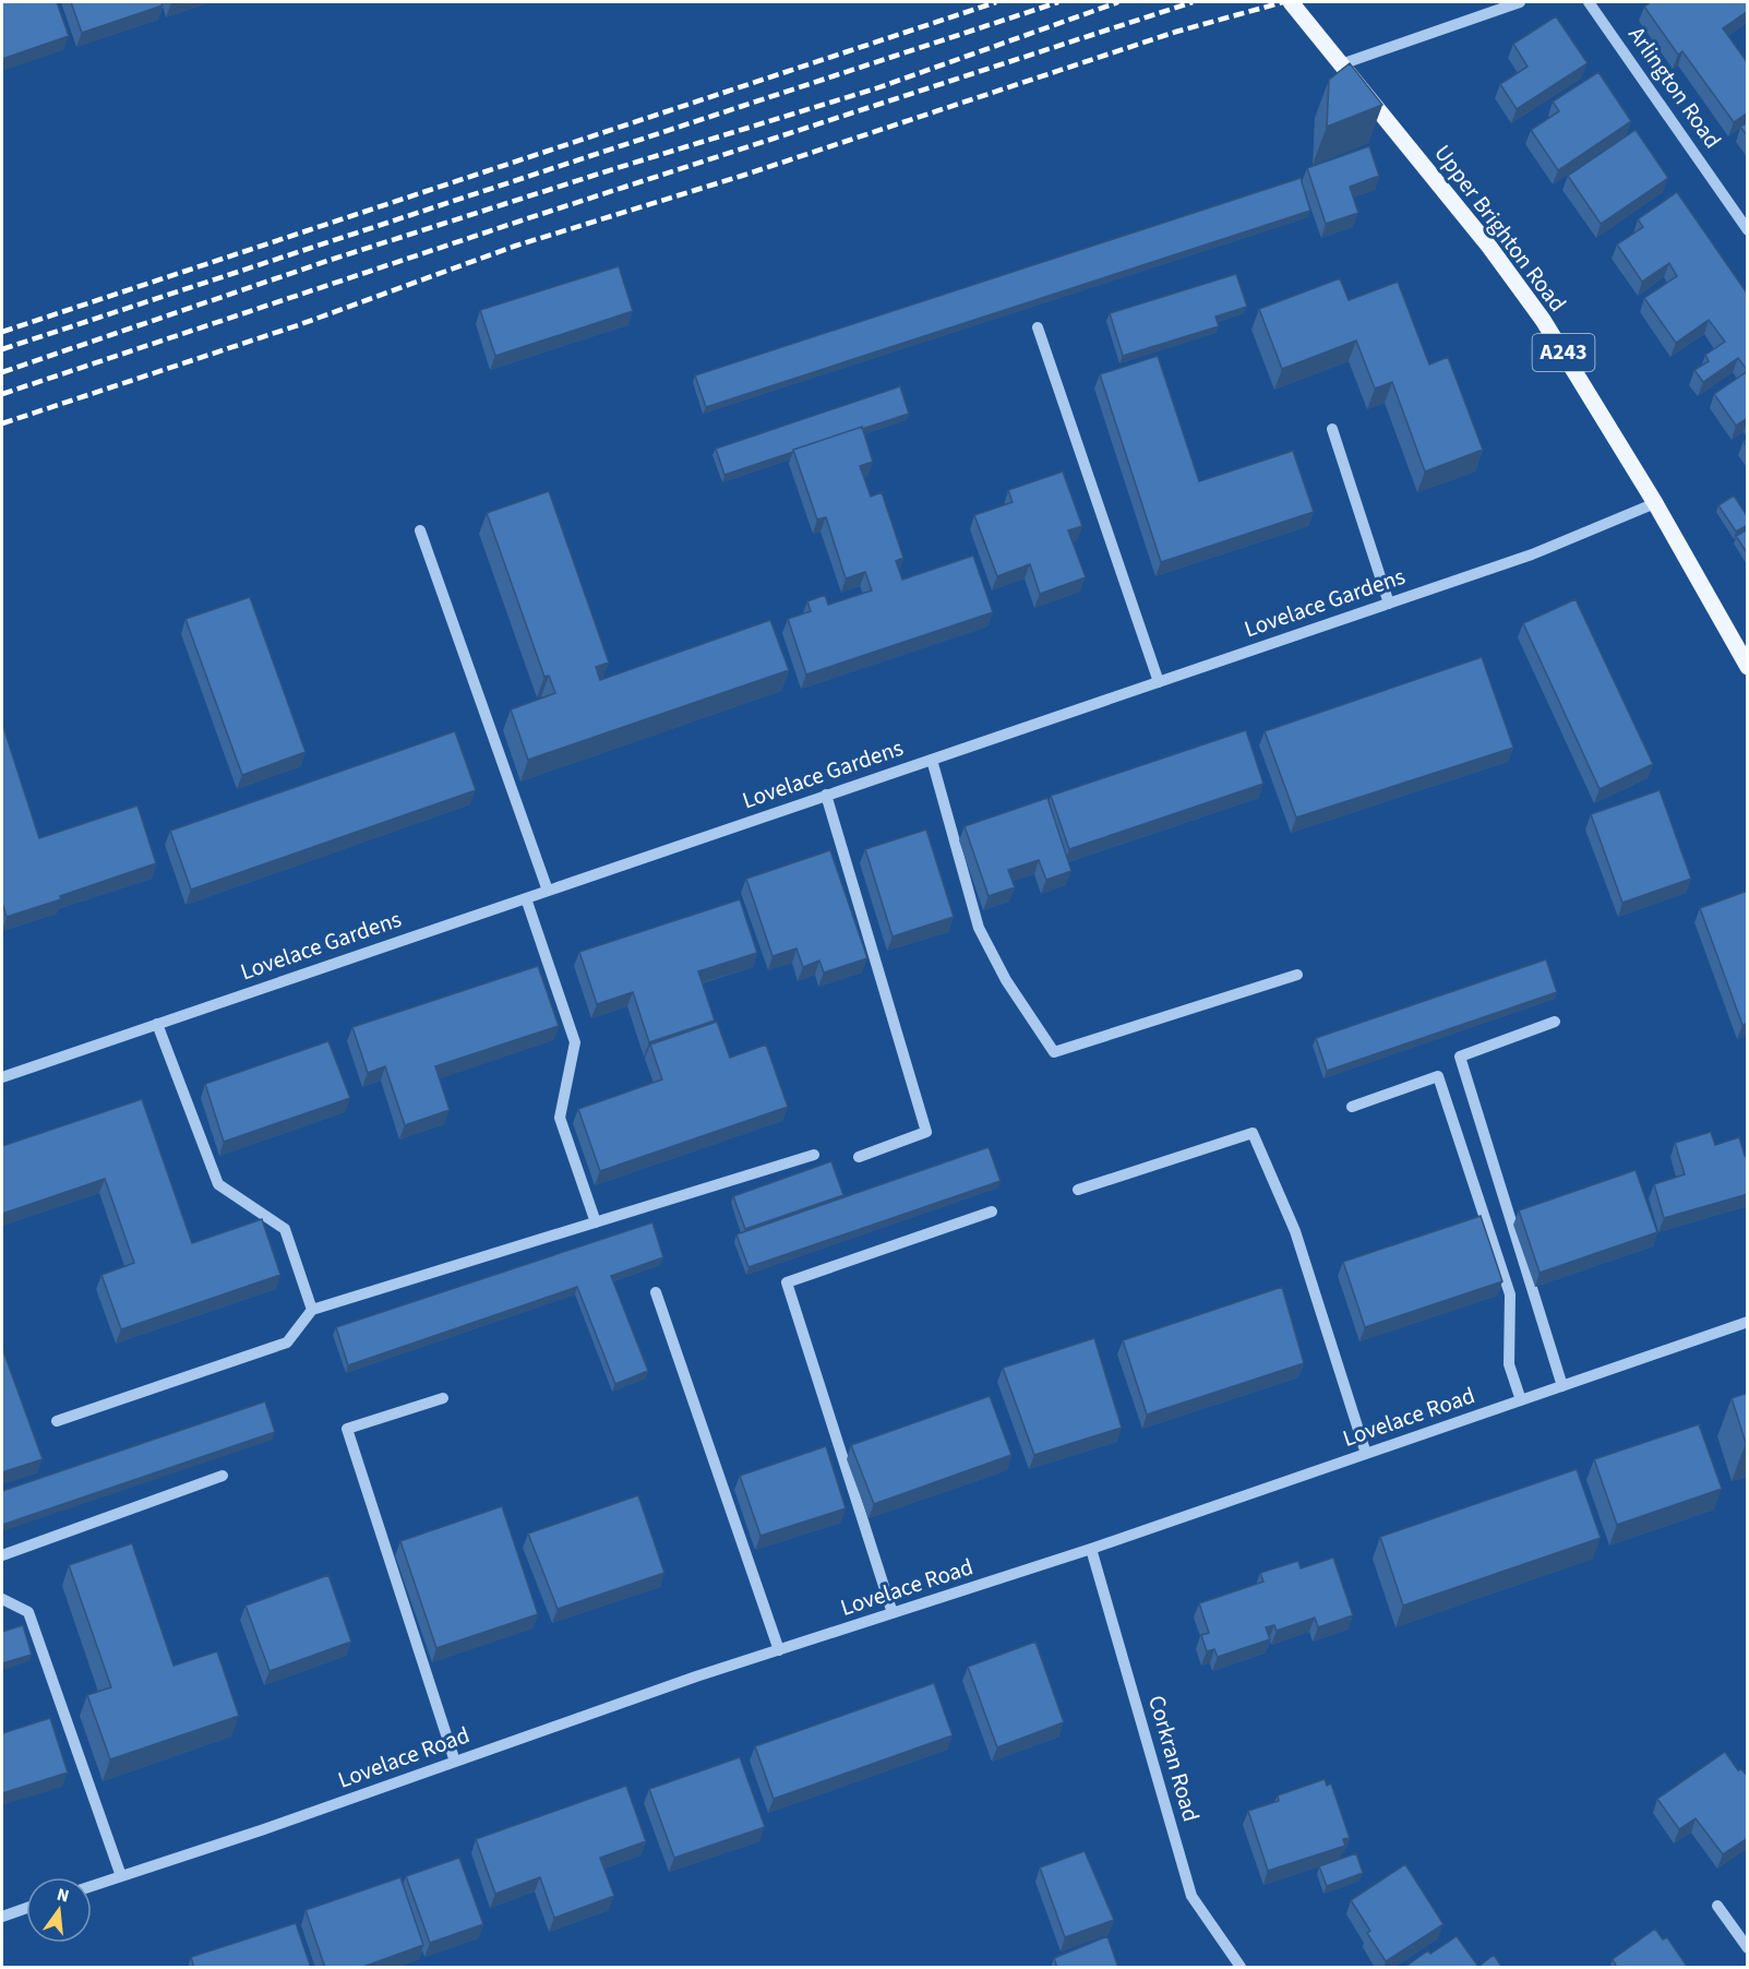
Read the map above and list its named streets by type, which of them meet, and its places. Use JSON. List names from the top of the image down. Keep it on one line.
{"streets":{"main road":["Upper Brighton Road","A243"],"street":["Arlington Road","Lovelace Gardens","Lovelace Road","Corkran Road"]},"crossings":[["Upper Brighton Road","A243"],["Upper Brighton Road","Lovelace Gardens"],["Lovelace Road","Corkran Road"]],"north":"top"}
